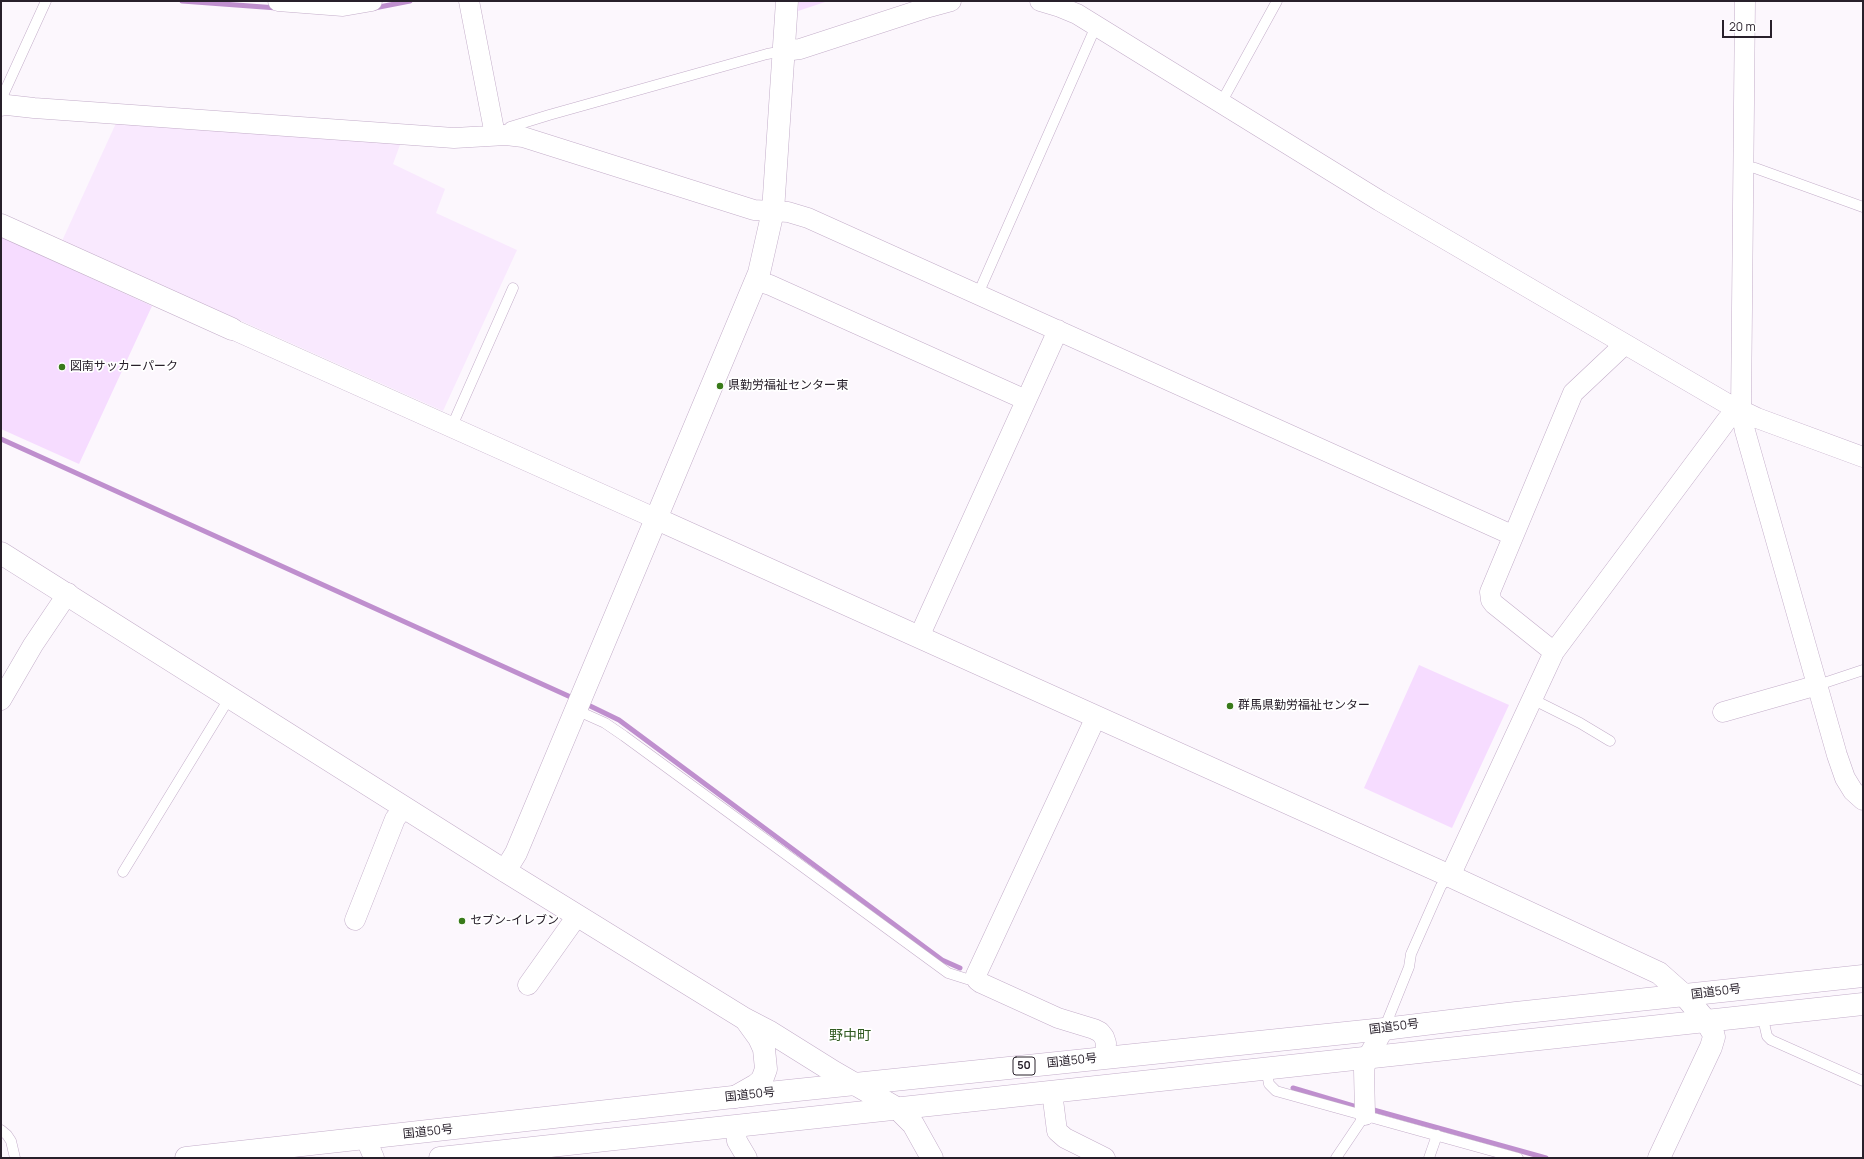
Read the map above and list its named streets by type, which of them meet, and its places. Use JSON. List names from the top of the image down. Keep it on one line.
{"streets":{"main road":["国道50号","50"]},"districts":["野中町"],"places":["図南サッカーパーク","県勤労福祉センター東","群馬県勤労福祉センター","セブン-イレブン"],"scale_bar":"20 m"}
